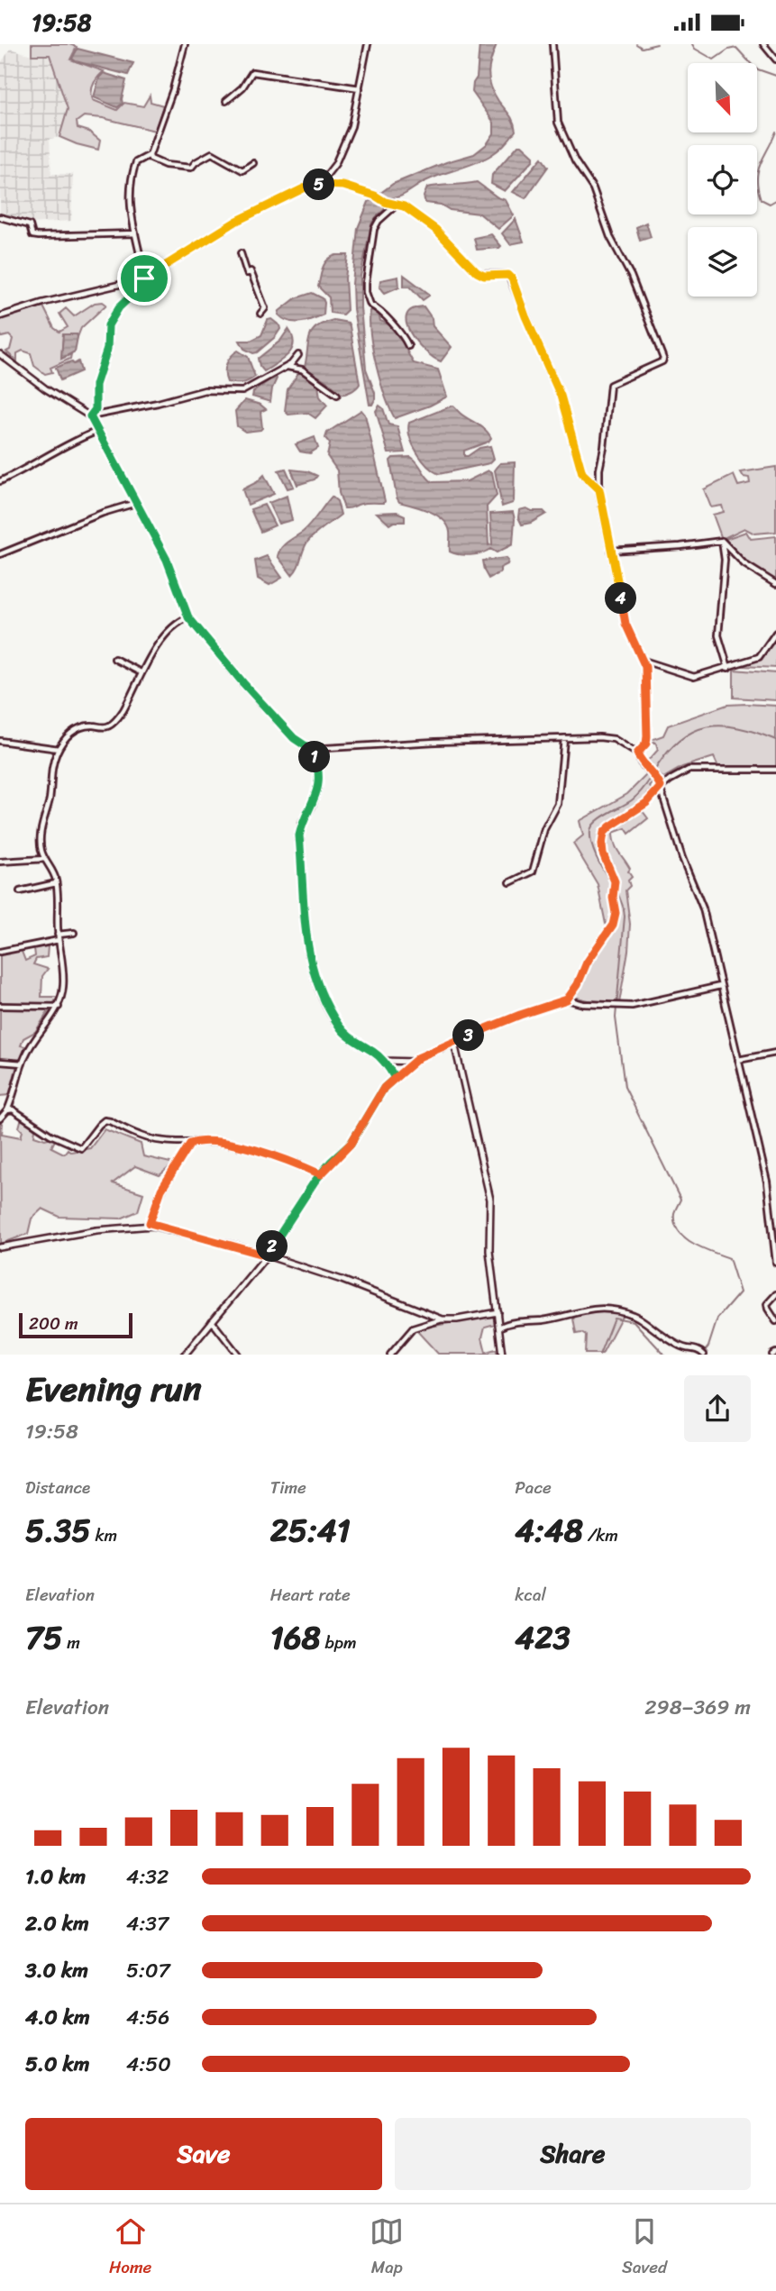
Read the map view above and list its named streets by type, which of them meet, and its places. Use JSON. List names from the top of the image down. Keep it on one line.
{"scale_bar":"200 m","north":"bottom right","page":{"status":"19:58","pins":["5","4","1","3","2"],"scale":"200 m","heading":["Evening run","19:58"],"stats":[["Distance","5.35 km"],["Time","25:41"],["Pace","4:48 /km"],["Elevation","75 m"],["Heart rate","168 bpm"],["kcal","423"]],"chart":["Elevation","298–369 m"],"list":[{"name":"1.0 km","note":"4:32"},{"name":"2.0 km","note":"4:37"},{"name":"3.0 km","note":"5:07"},{"name":"4.0 km","note":"4:56"},{"name":"5.0 km","note":"4:50"}],"buttons":["Save","Share"],"tabs":["Home","Map","Saved"]}}
